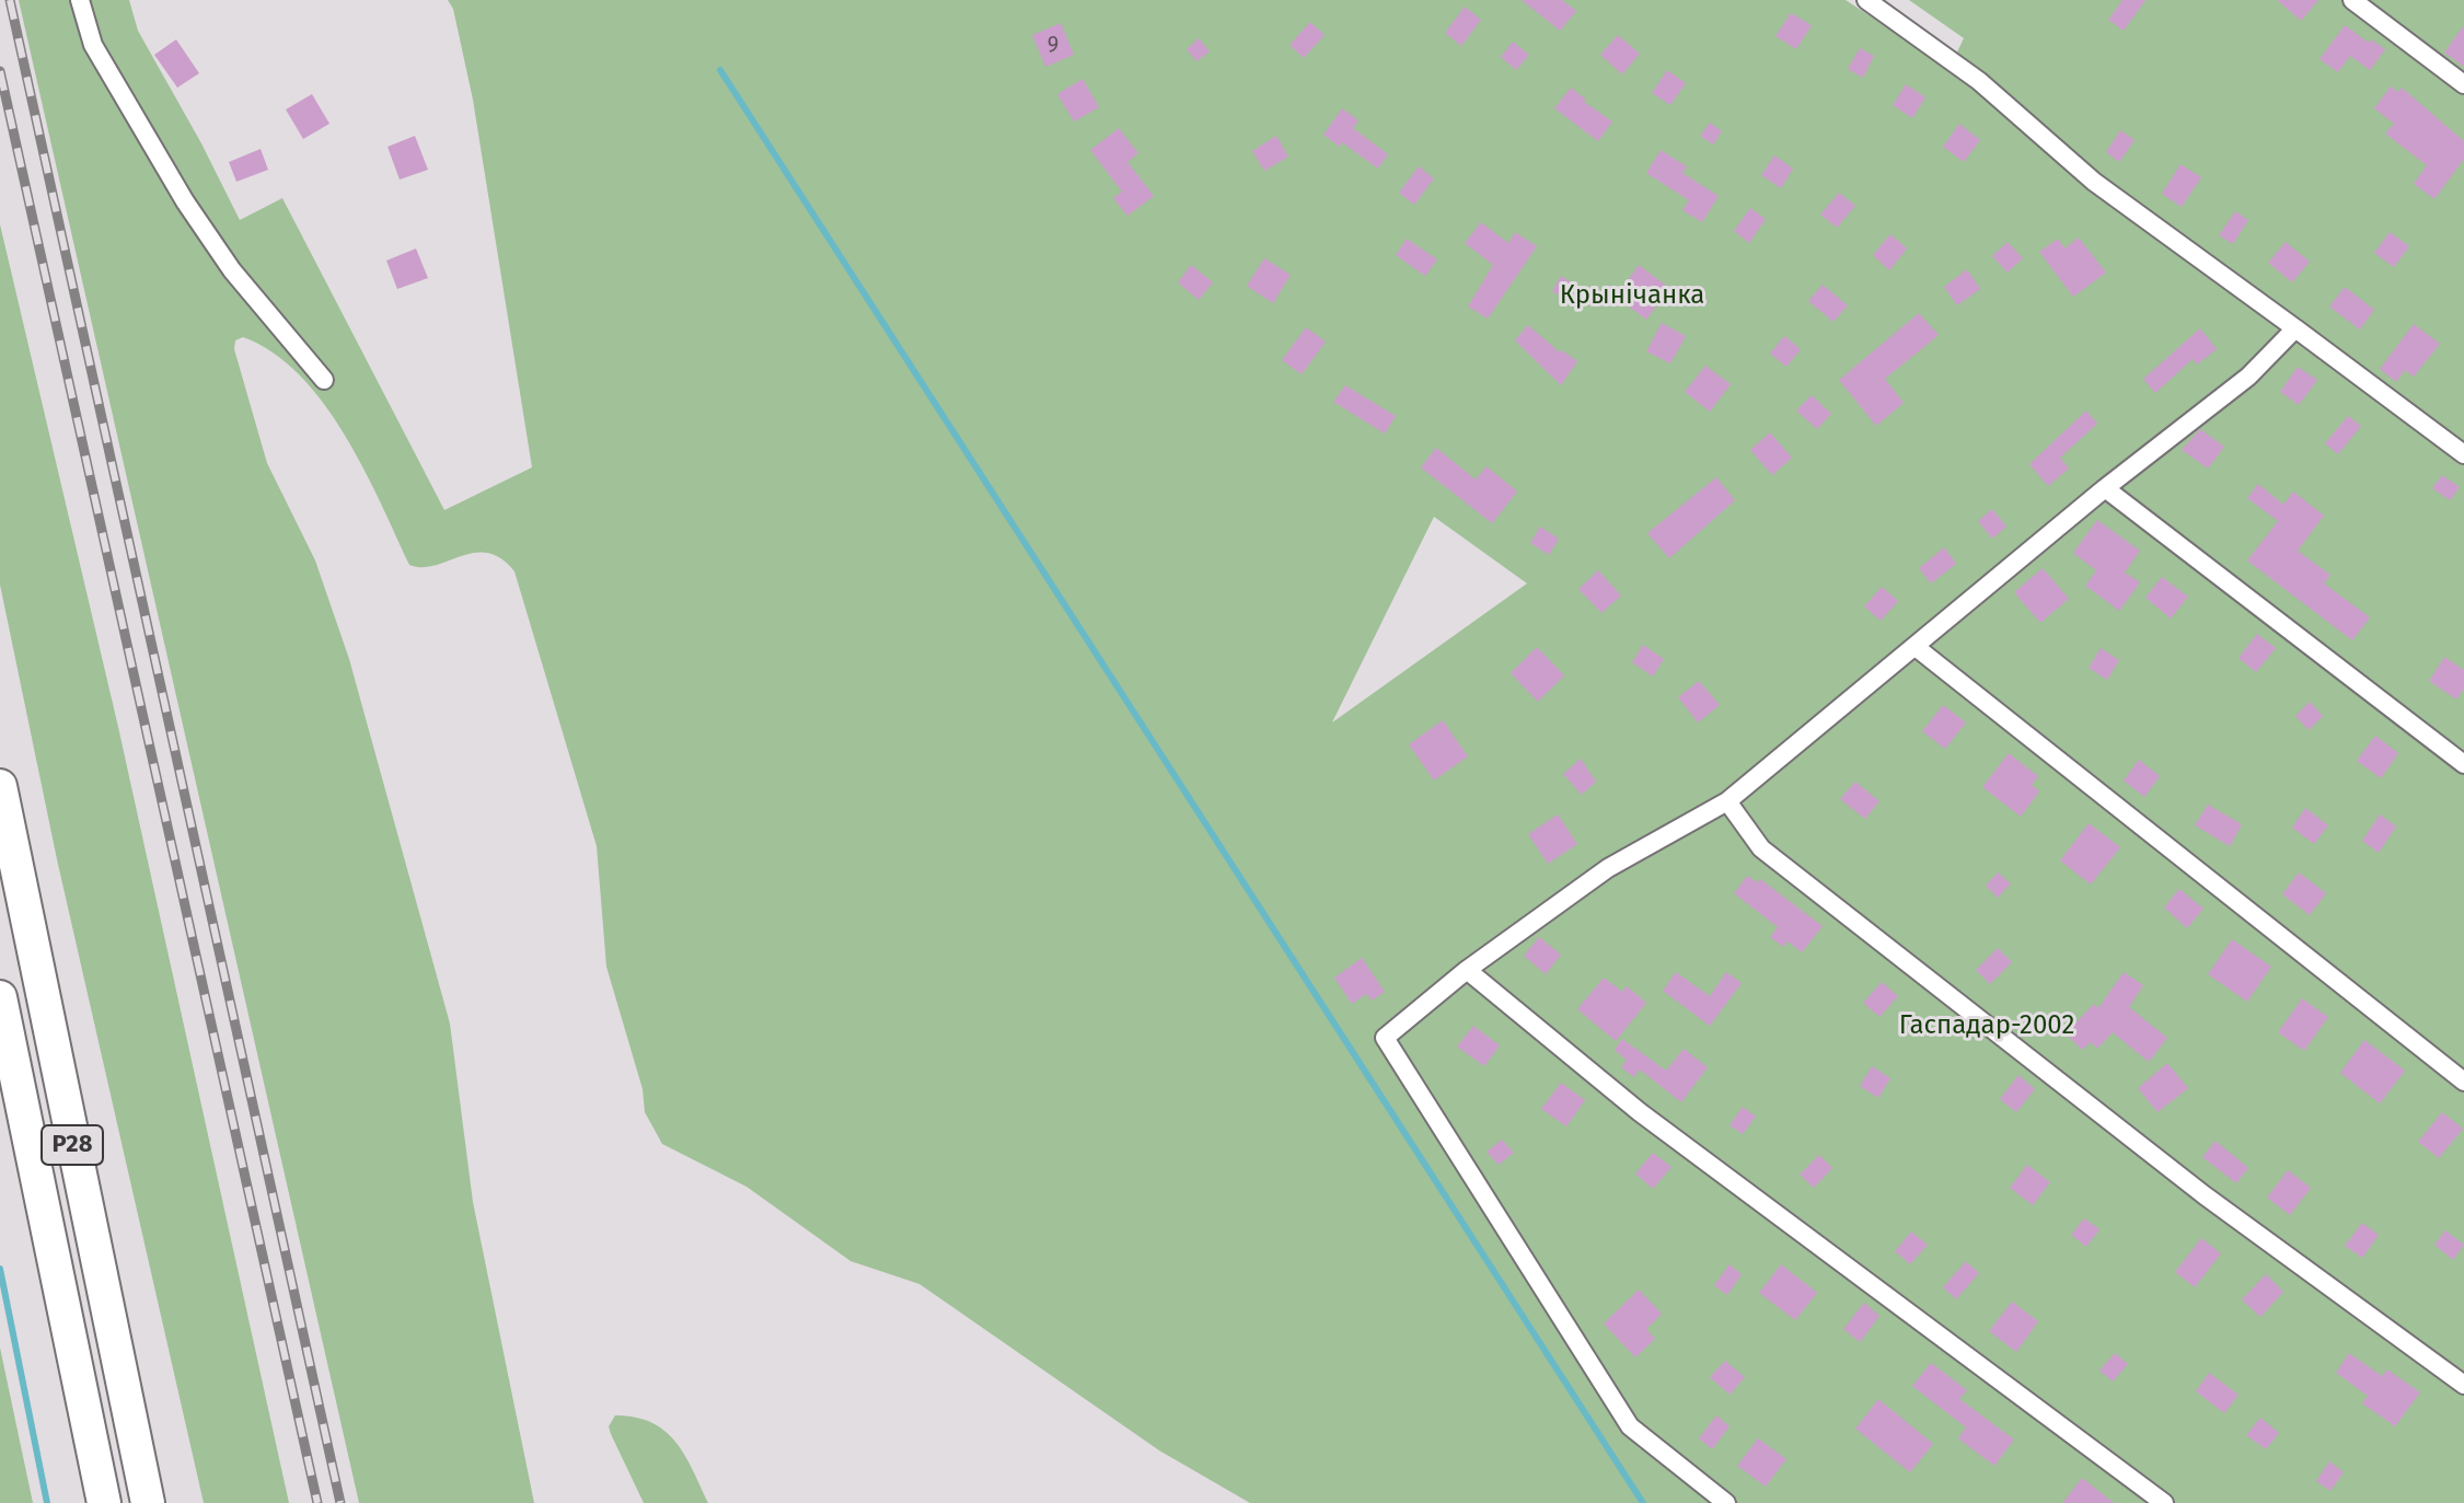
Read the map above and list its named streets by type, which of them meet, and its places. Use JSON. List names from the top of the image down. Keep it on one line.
{"streets":{"highway":["Р28"]},"parks":["Крынічанка","Гаспадар-2002"],"house_numbers":["9"]}
